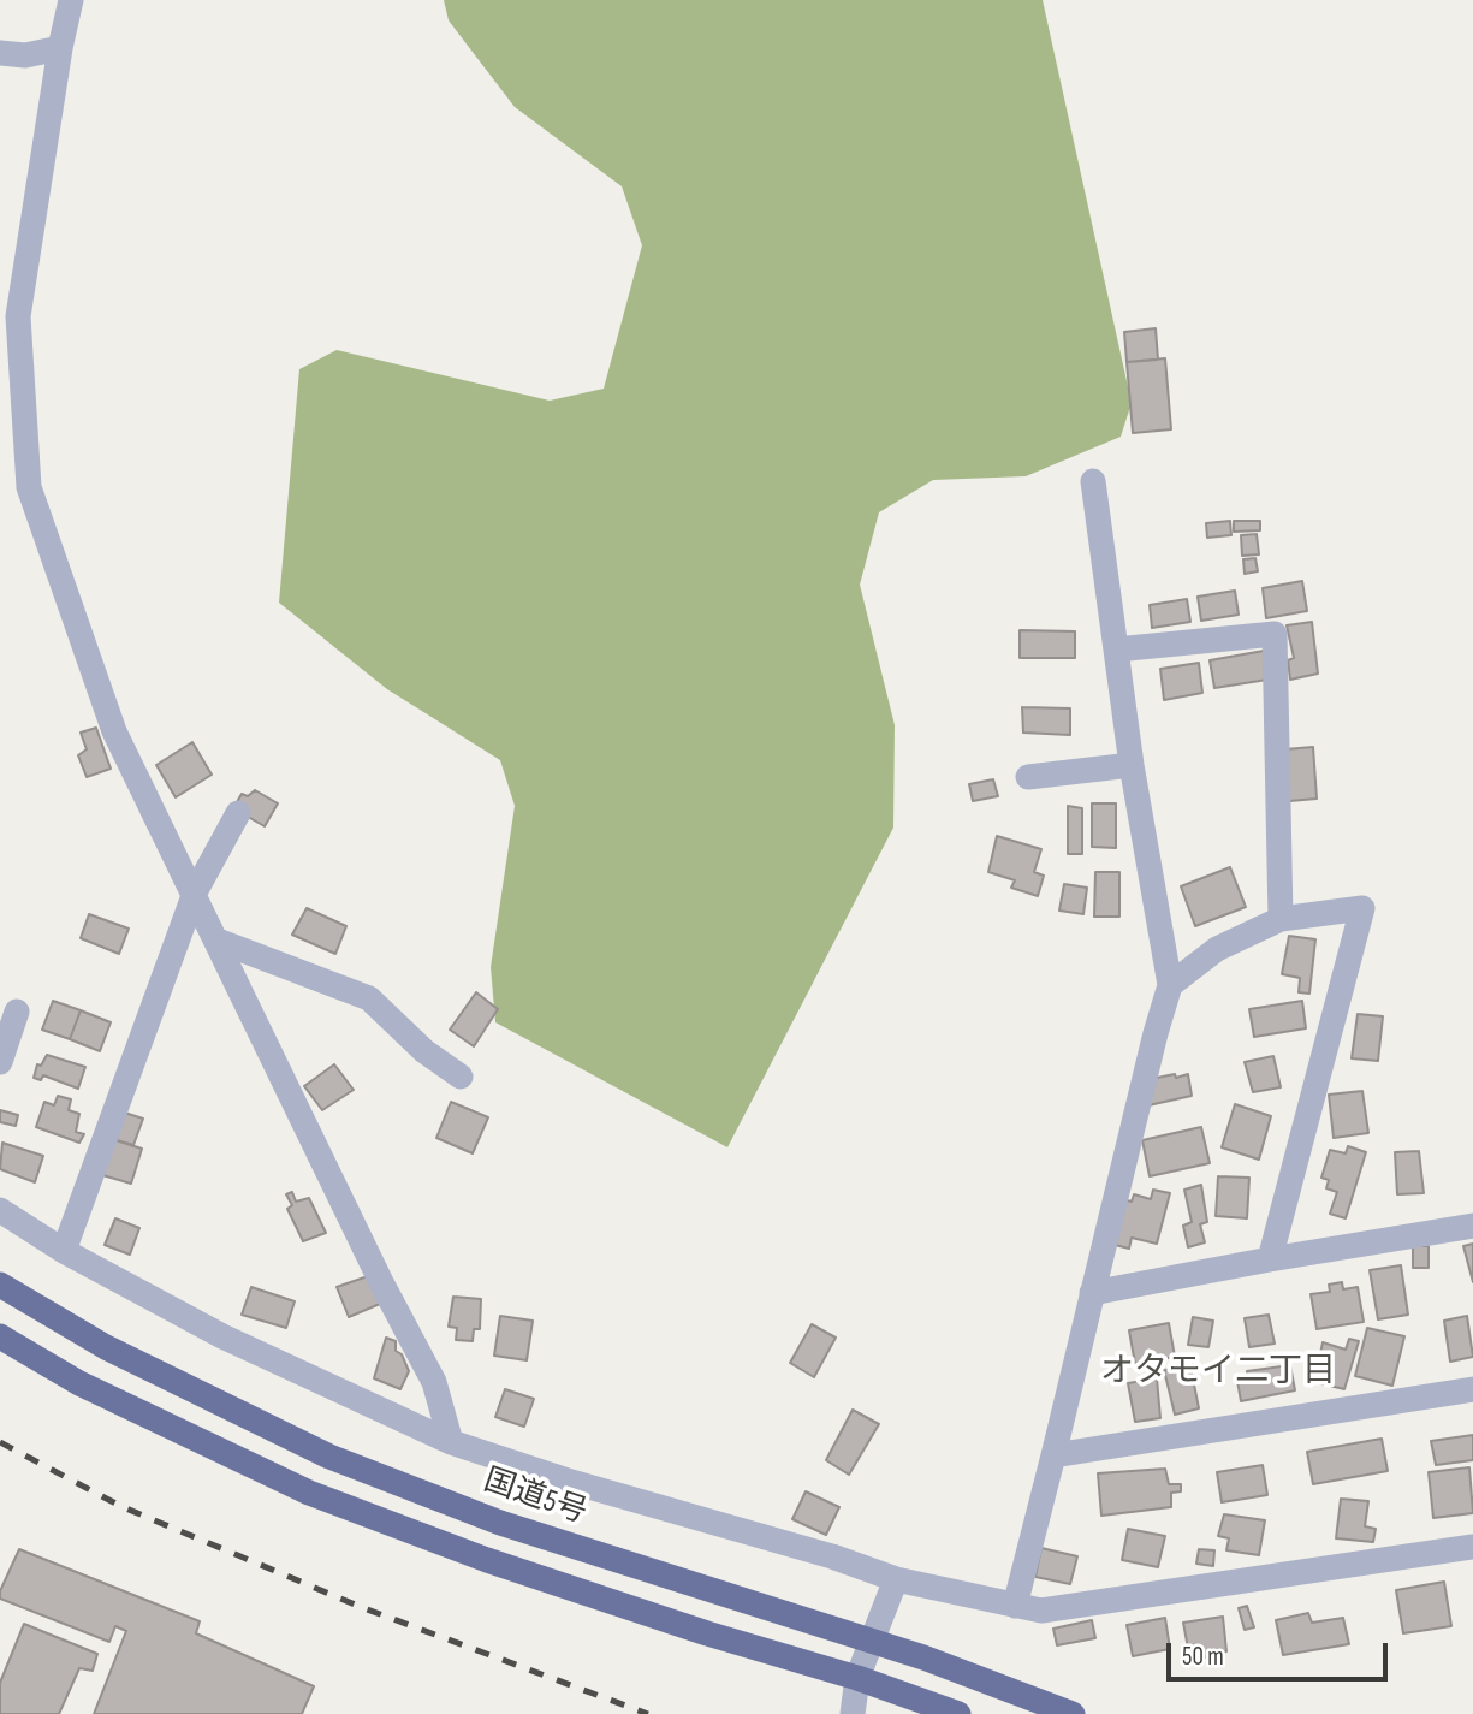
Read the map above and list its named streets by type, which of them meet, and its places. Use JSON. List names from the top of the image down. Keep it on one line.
{"streets":{"highway":["国道5号"]},"districts":["オタモイ二丁目"],"scale_bar":"50 m"}
